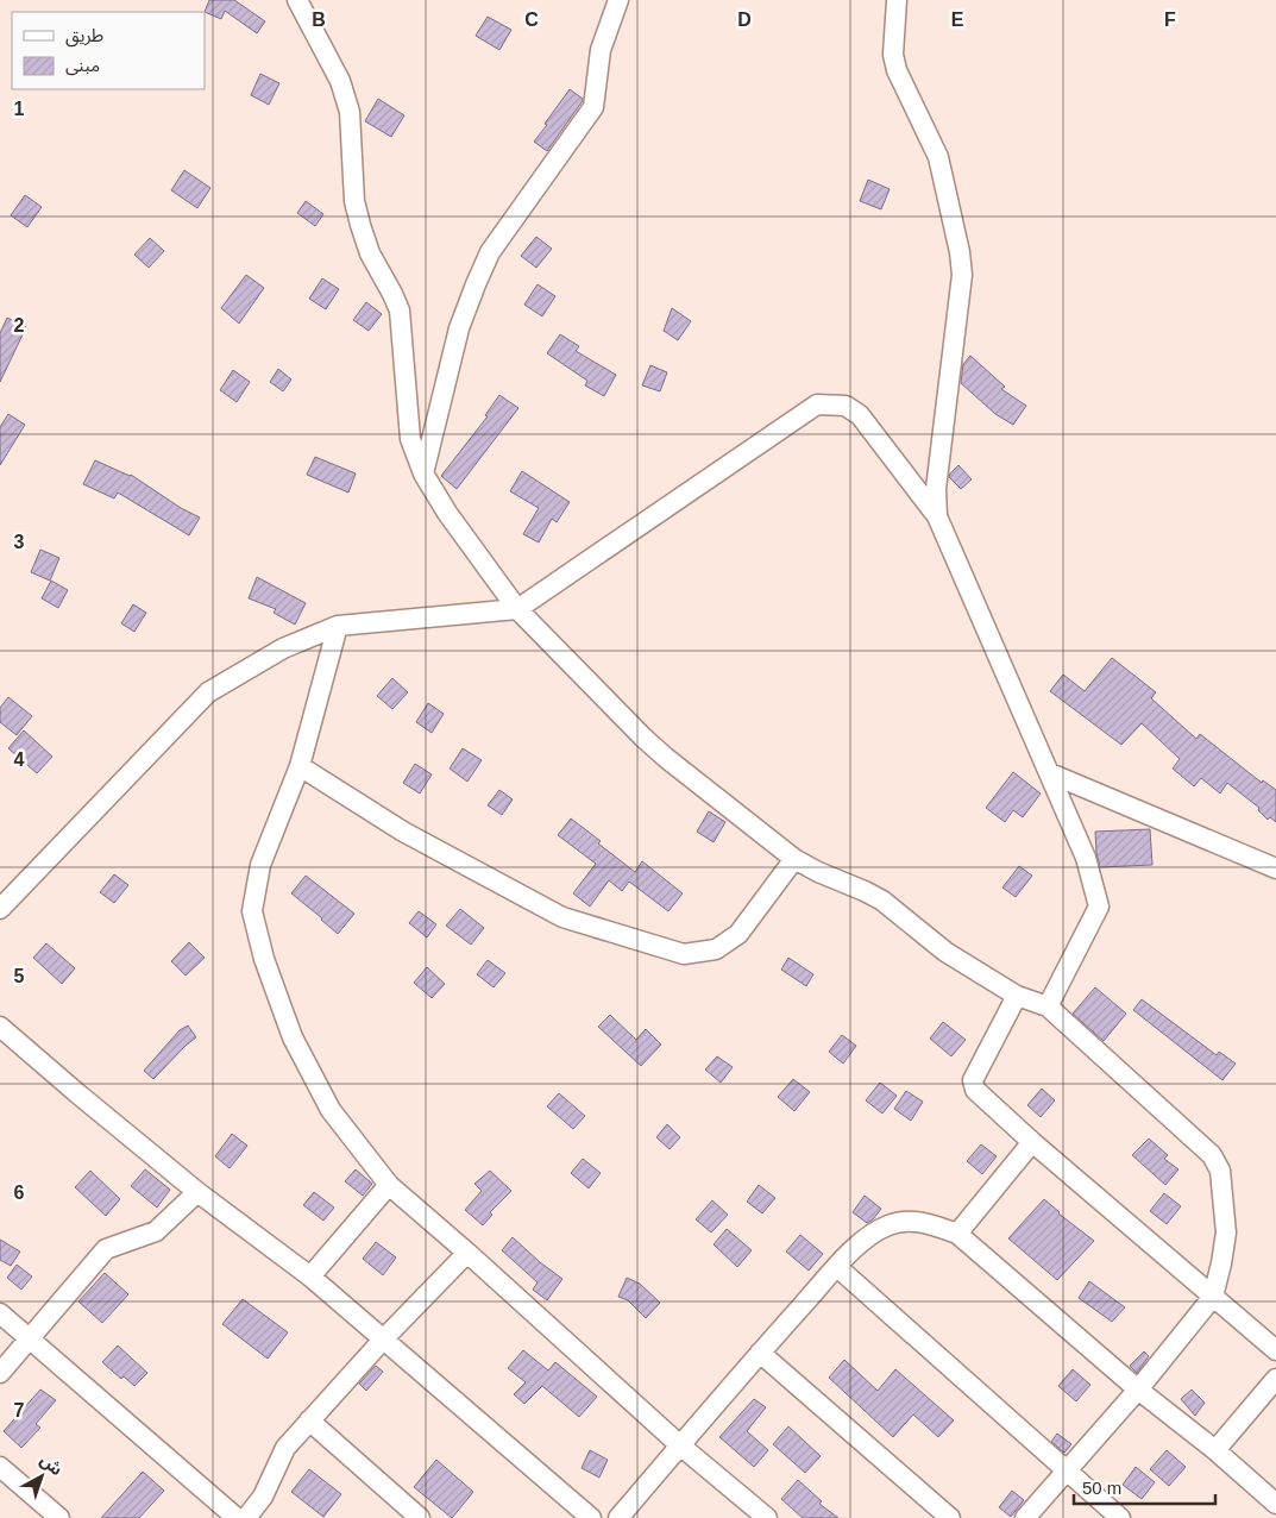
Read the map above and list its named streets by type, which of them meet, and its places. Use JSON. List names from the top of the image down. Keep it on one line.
{"legend":["طريق","مبنى"],"scale_bar":"50 m","north":"top right","grid":{"columns":["B","C","D","E","F"],"rows":["1","2","3","4","5","6","7"]}}
